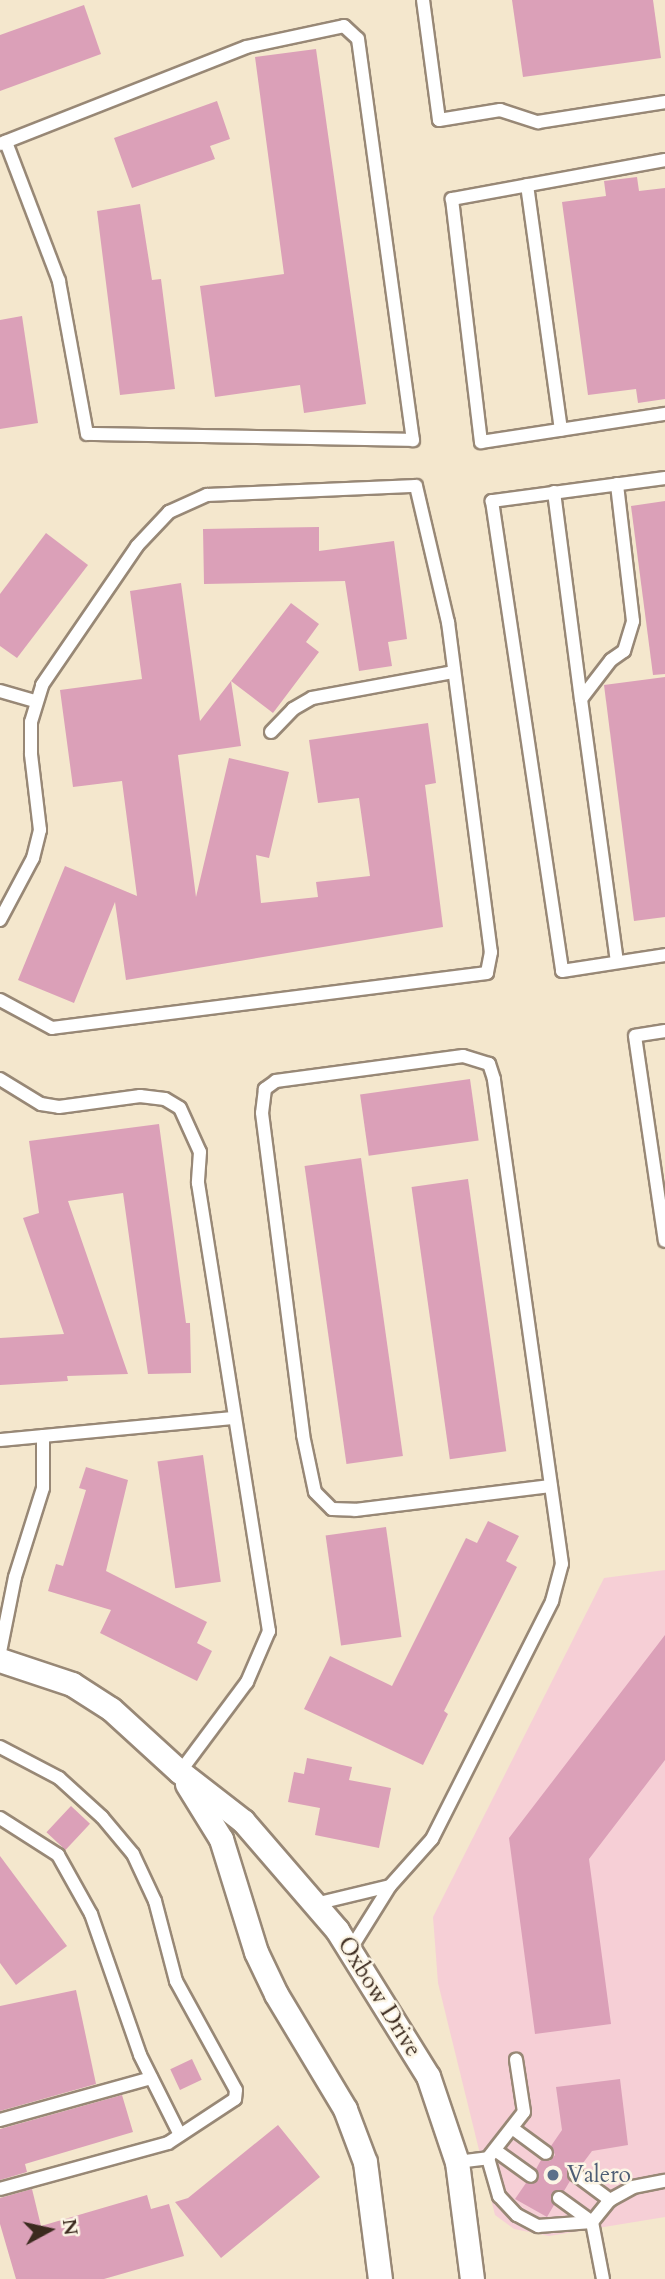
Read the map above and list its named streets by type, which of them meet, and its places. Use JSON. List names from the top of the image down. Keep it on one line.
{"streets":{"street":["Oxbow Drive"]},"places":["Valero"],"north":"right"}
